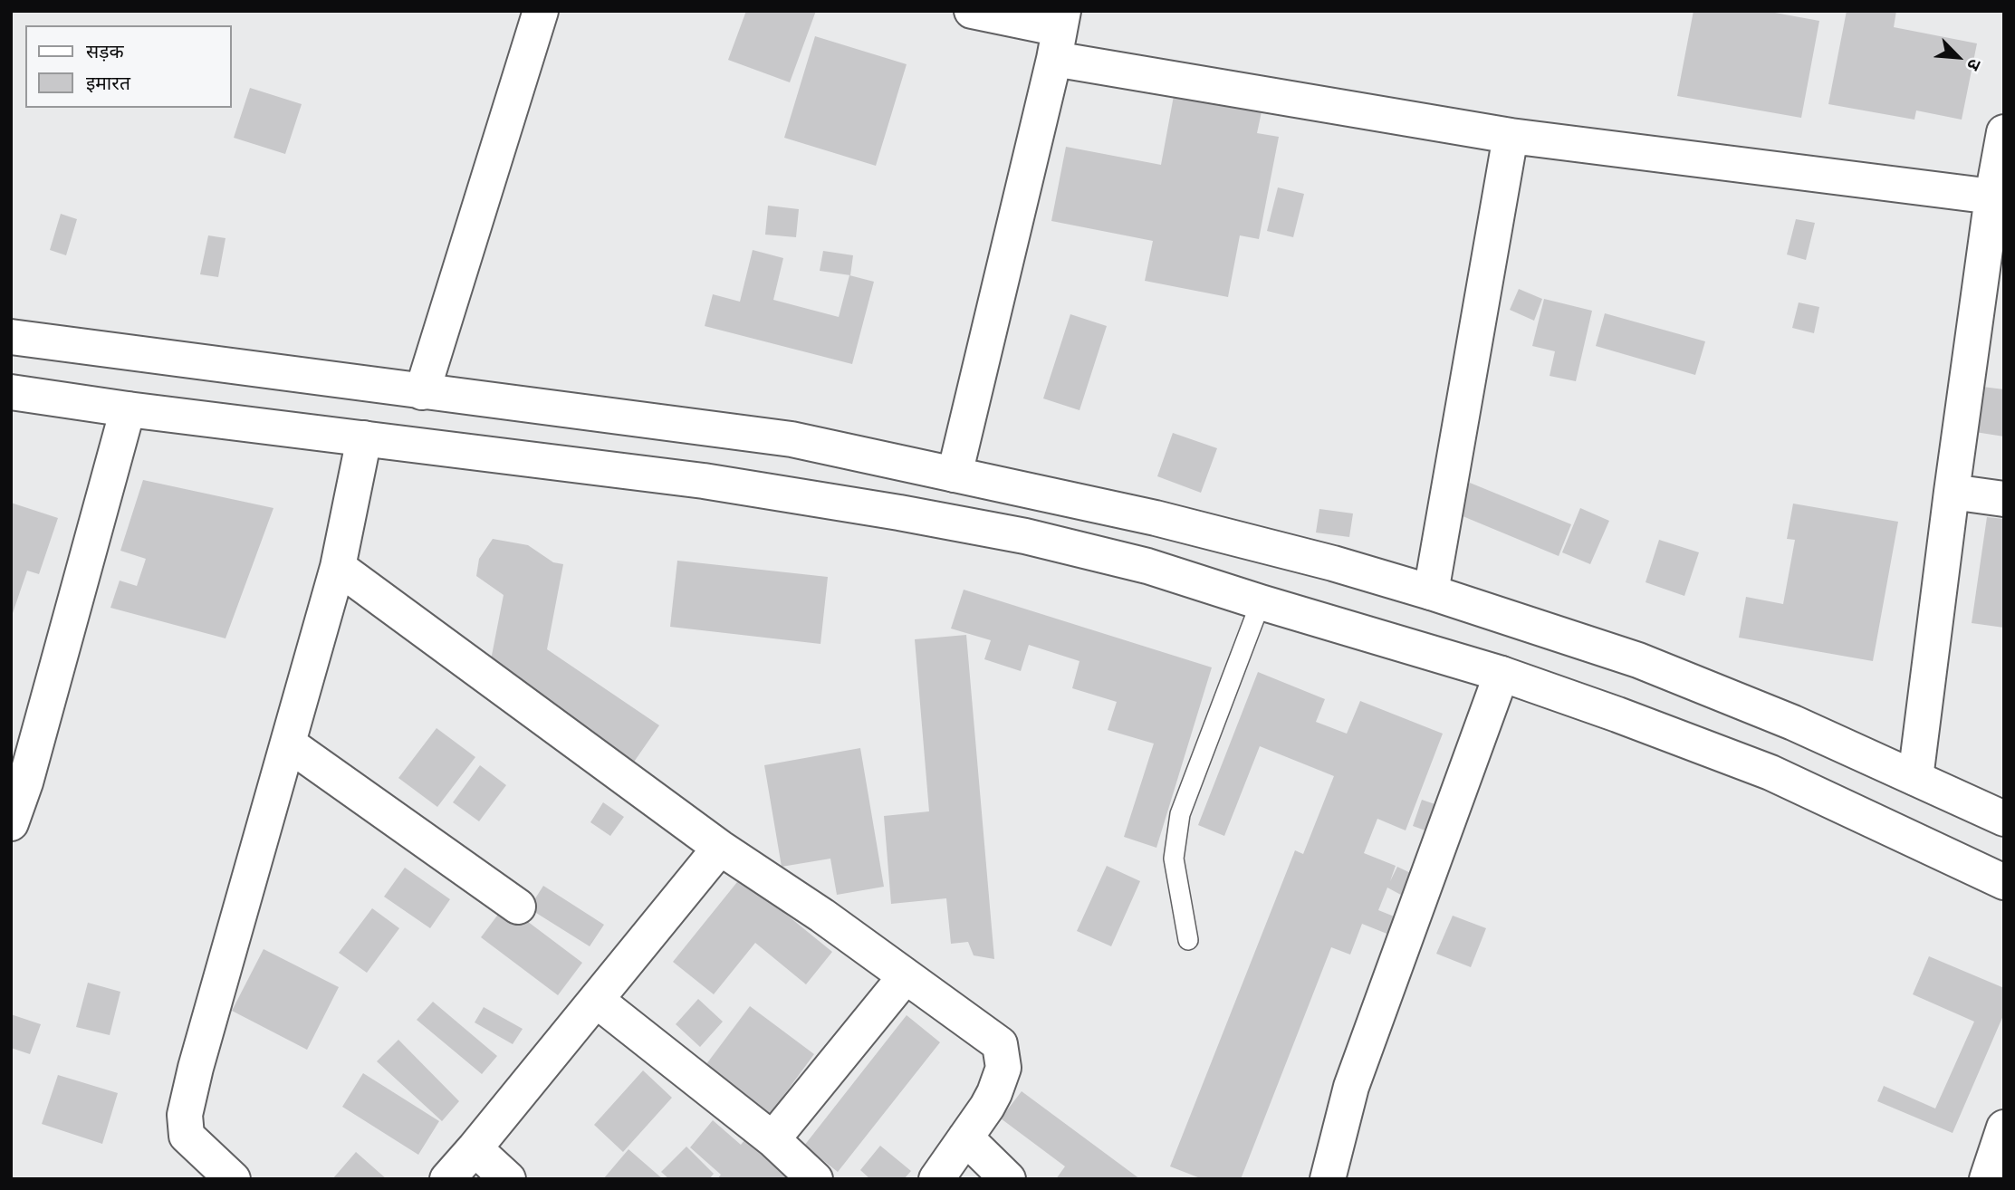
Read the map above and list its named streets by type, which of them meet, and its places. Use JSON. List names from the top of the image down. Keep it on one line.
{"legend":["सड़क","इमारत"],"north":"bottom right"}
